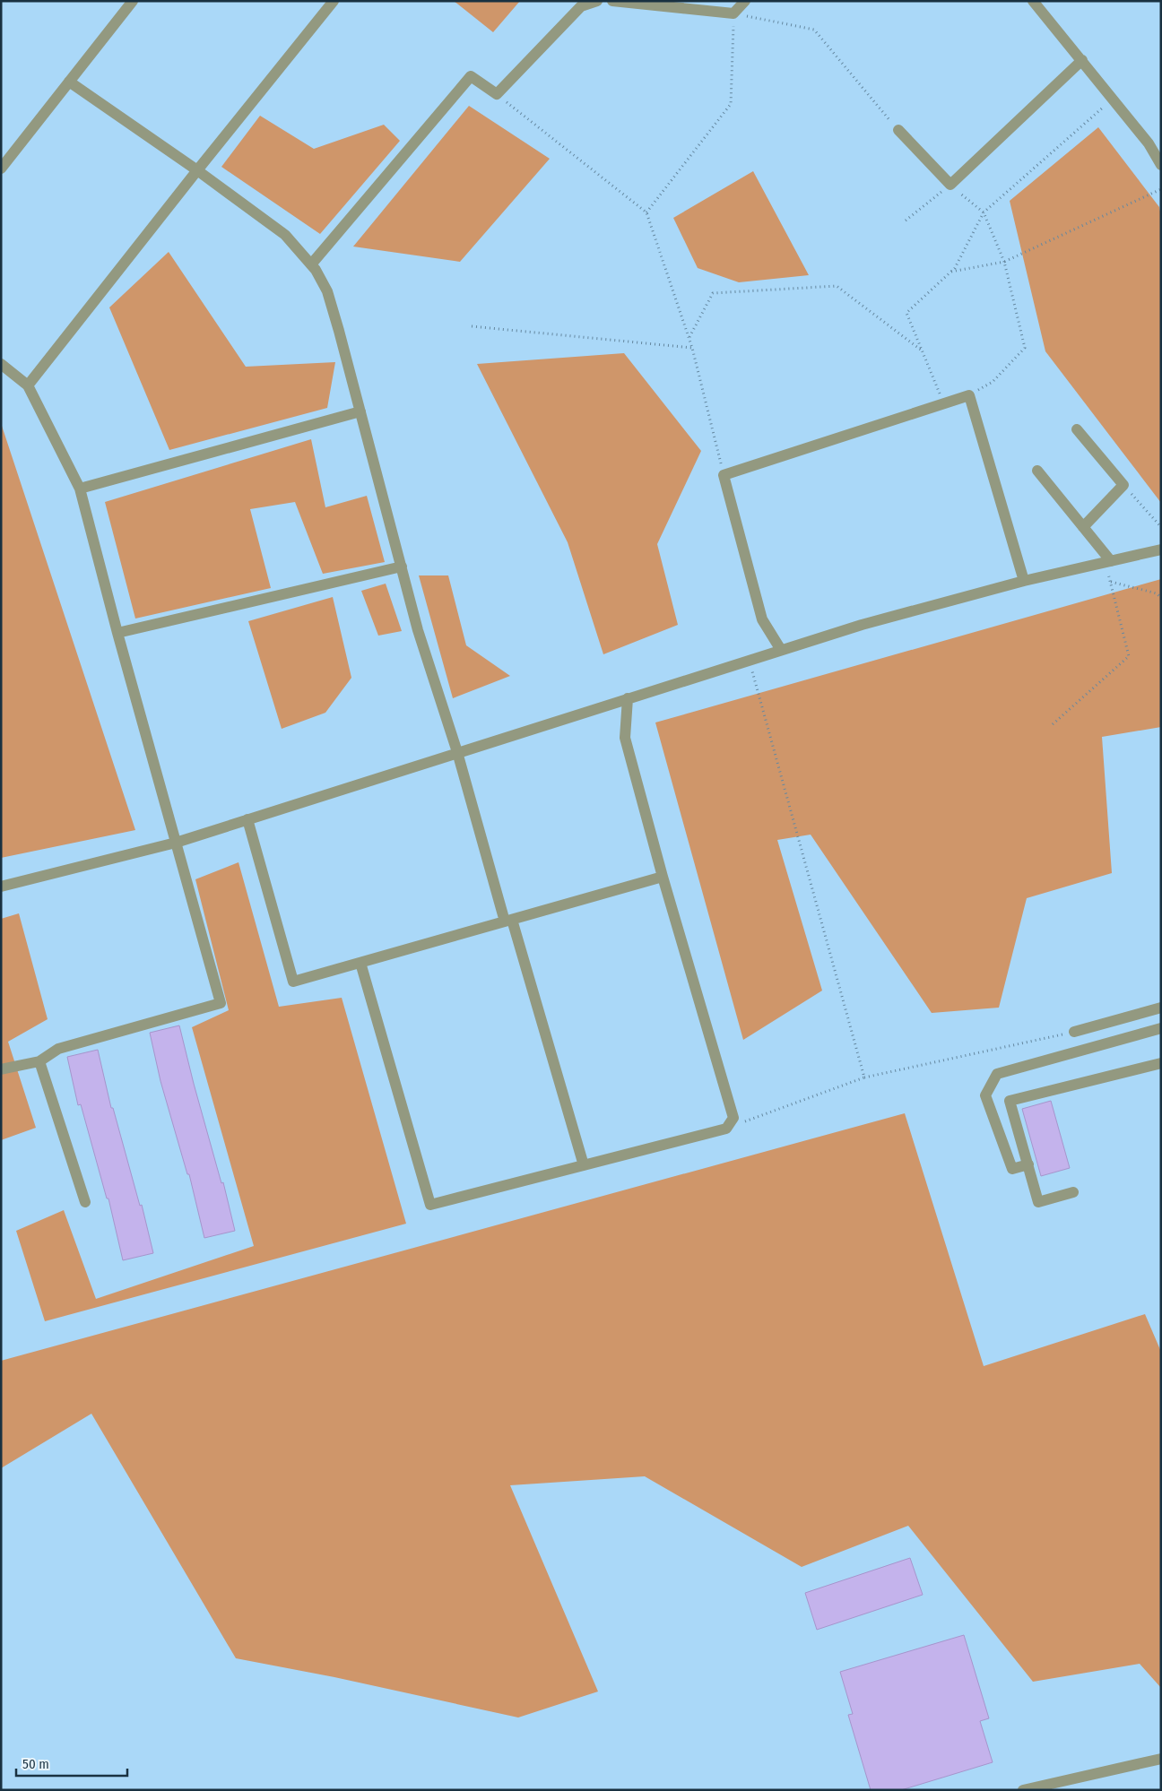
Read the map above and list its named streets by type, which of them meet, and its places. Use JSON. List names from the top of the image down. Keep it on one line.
{"scale_bar":"50 m"}
